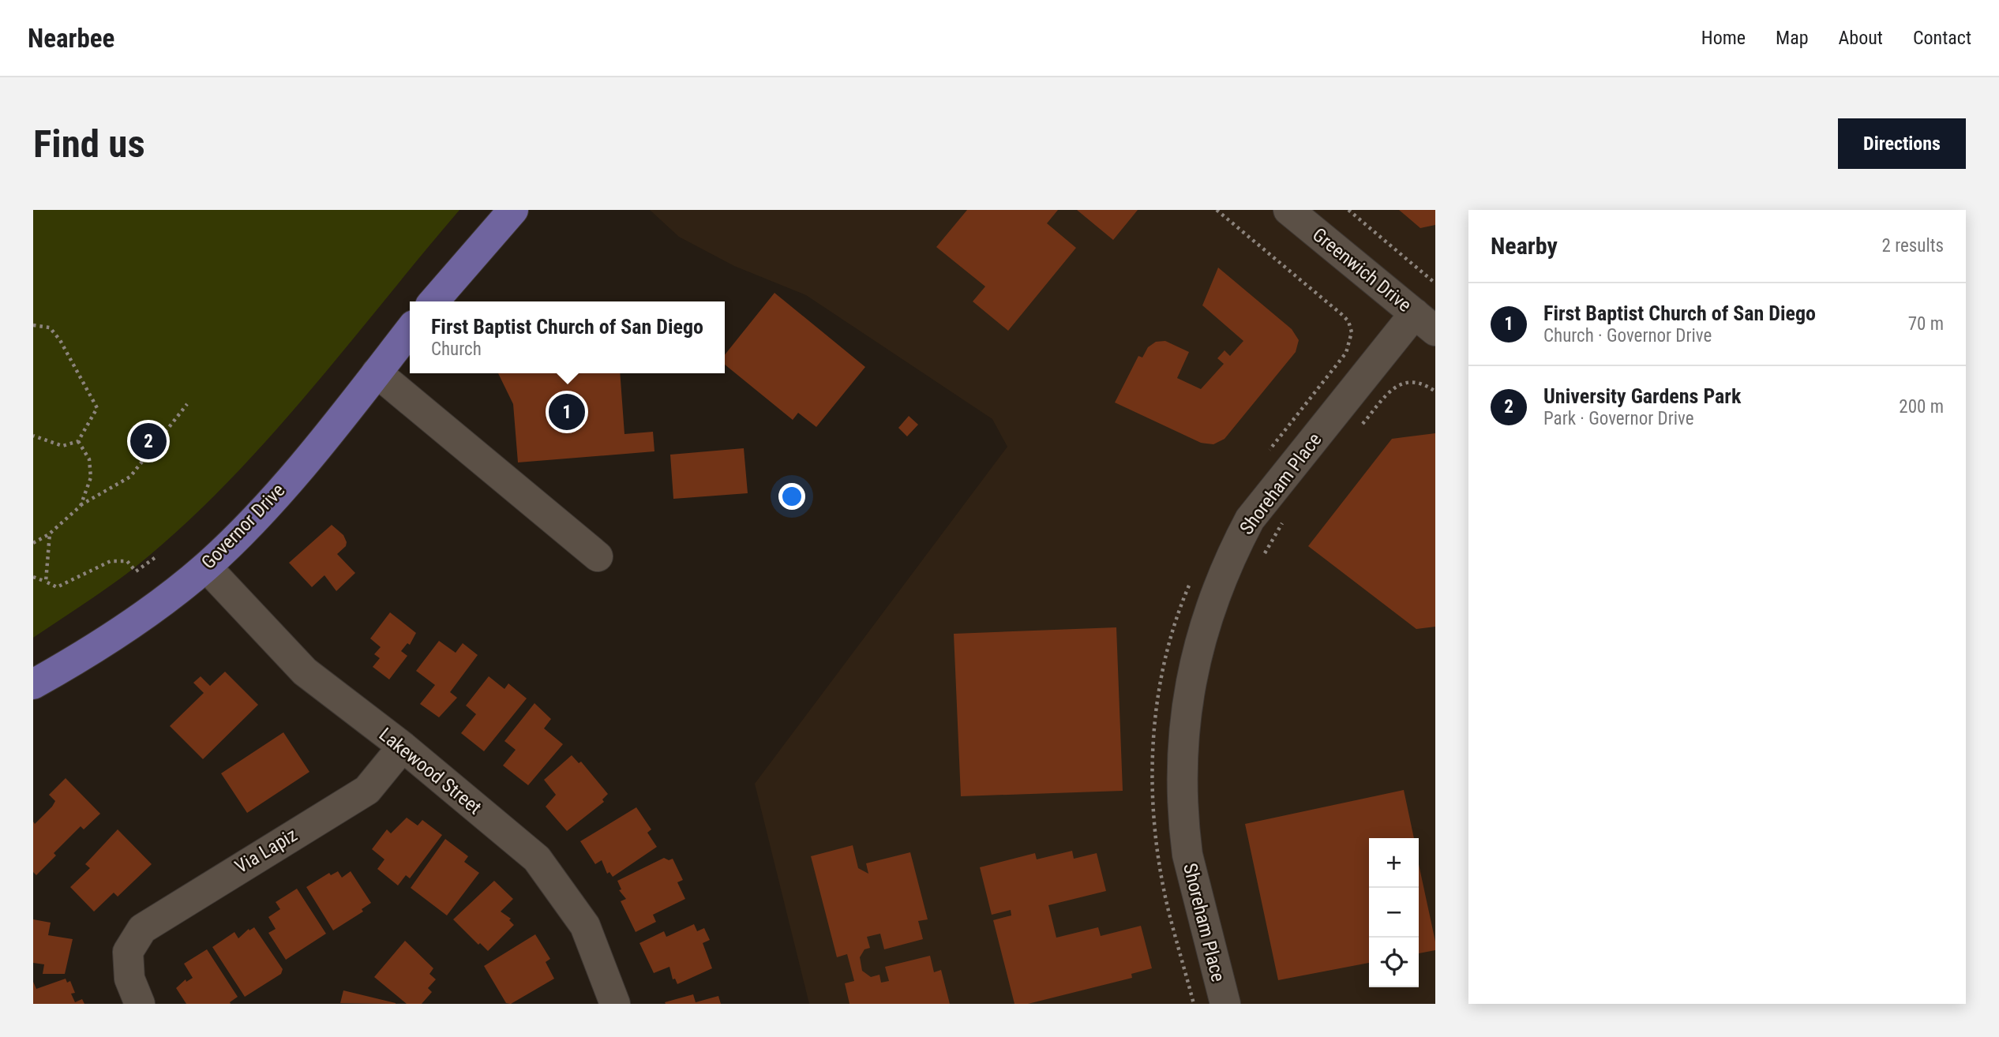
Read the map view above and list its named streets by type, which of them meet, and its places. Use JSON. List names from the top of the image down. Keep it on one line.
{"streets":{"main road":["Governor Drive"],"street":["Greenwich Drive","Shoreham Place","Lakewood Street","Via Lapiz"]},"crossings":[["Greenwich Drive","Shoreham Place"],["Governor Drive","Lakewood Street"],["Lakewood Street","Via Lapiz"]],"page":{"header":"Nearbee","nav":["Home","Map","About","Contact"],"buttons":"Directions","title":"Find us","heading":["Nearby","2 results"],"list":[{"mark":"1","name":"First Baptist Church of San Diego","note":"Church · Governor Drive","value":"70 m"},{"mark":"2","name":"University Gardens Park","note":"Park · Governor Drive","value":"200 m"}],"popup":["First Baptist Church of San Diego","Church"],"pins":["1","2"],"map_buttons":["+","−"]}}
